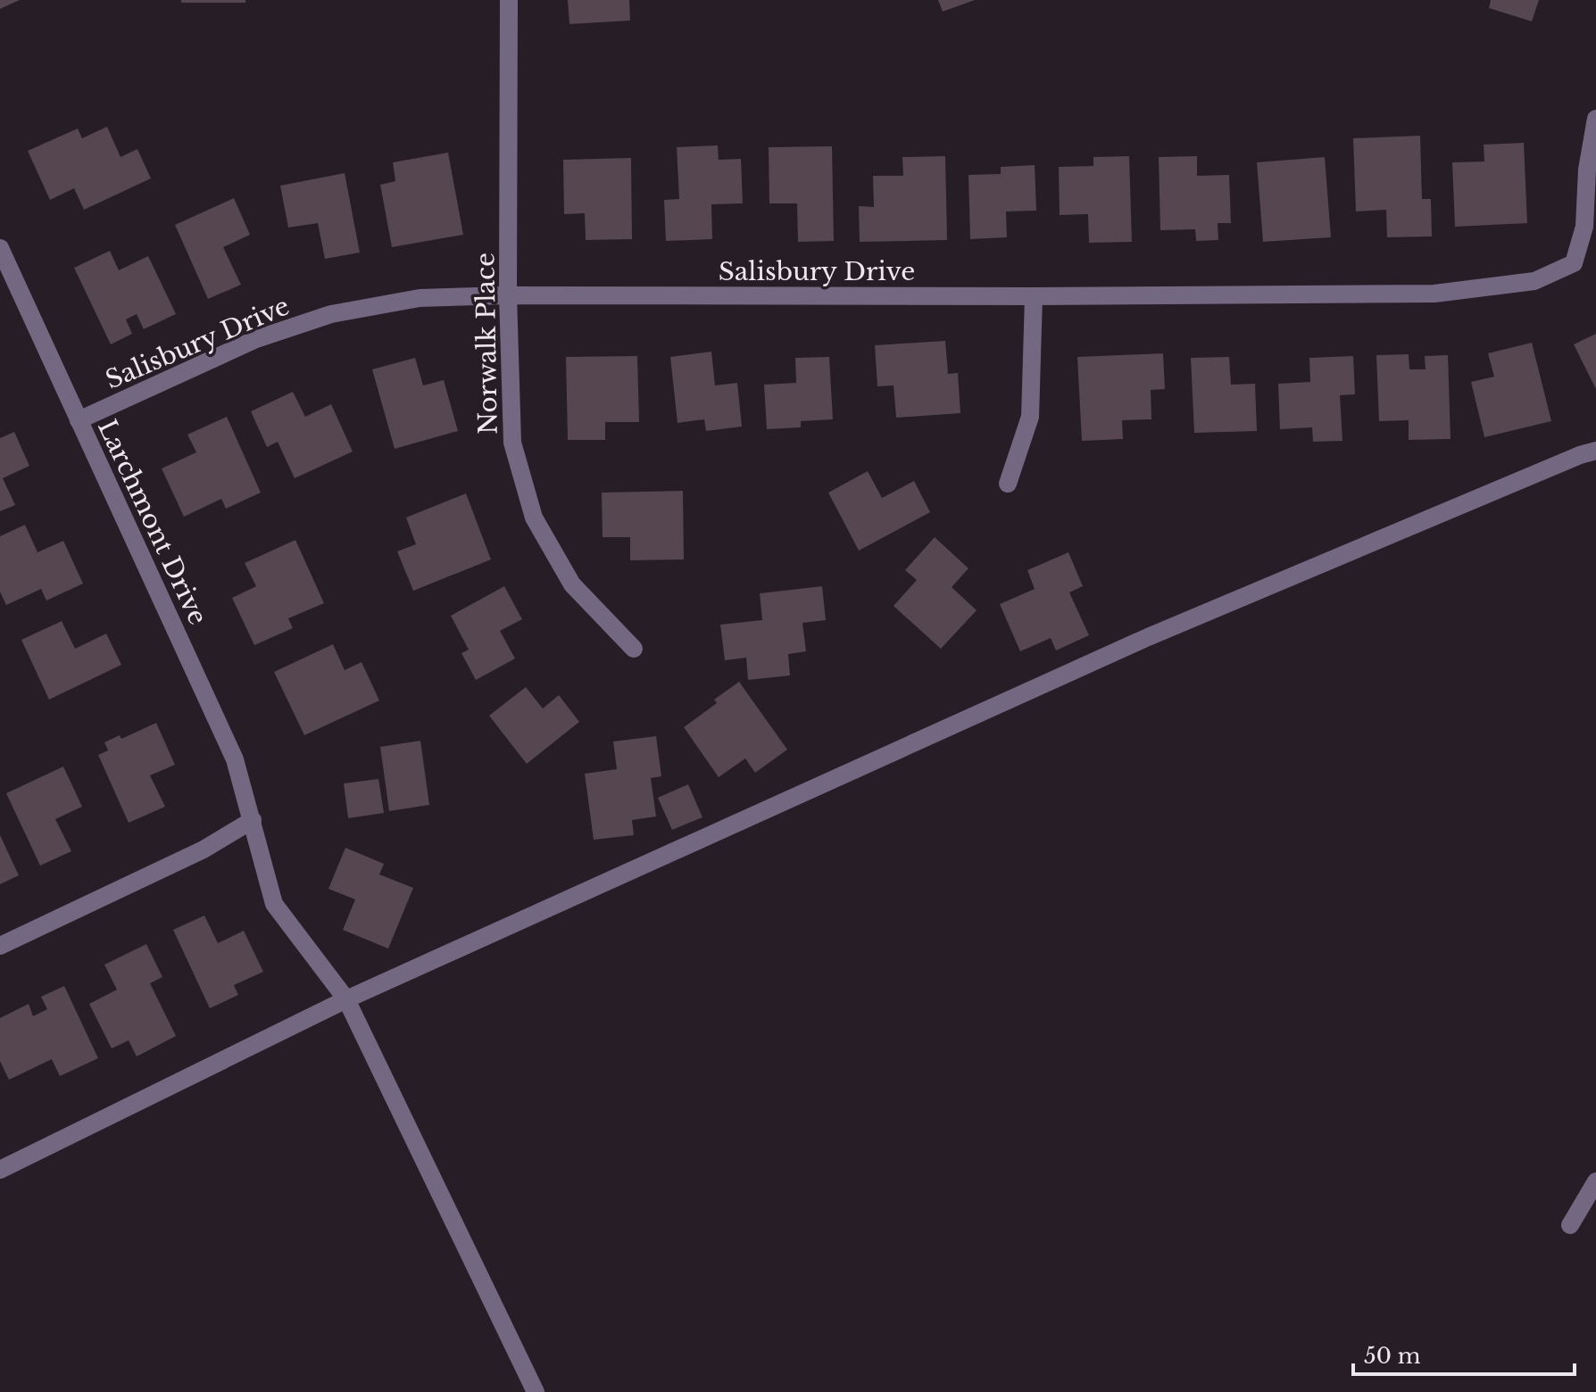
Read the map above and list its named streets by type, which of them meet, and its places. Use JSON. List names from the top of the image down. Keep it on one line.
{"streets":{"street":["Salisbury Drive","Norwalk Place","Larchmont Drive"]},"crossings":[["Salisbury Drive","Norwalk Place"],["Salisbury Drive","Larchmont Drive"]],"scale_bar":"50 m"}
